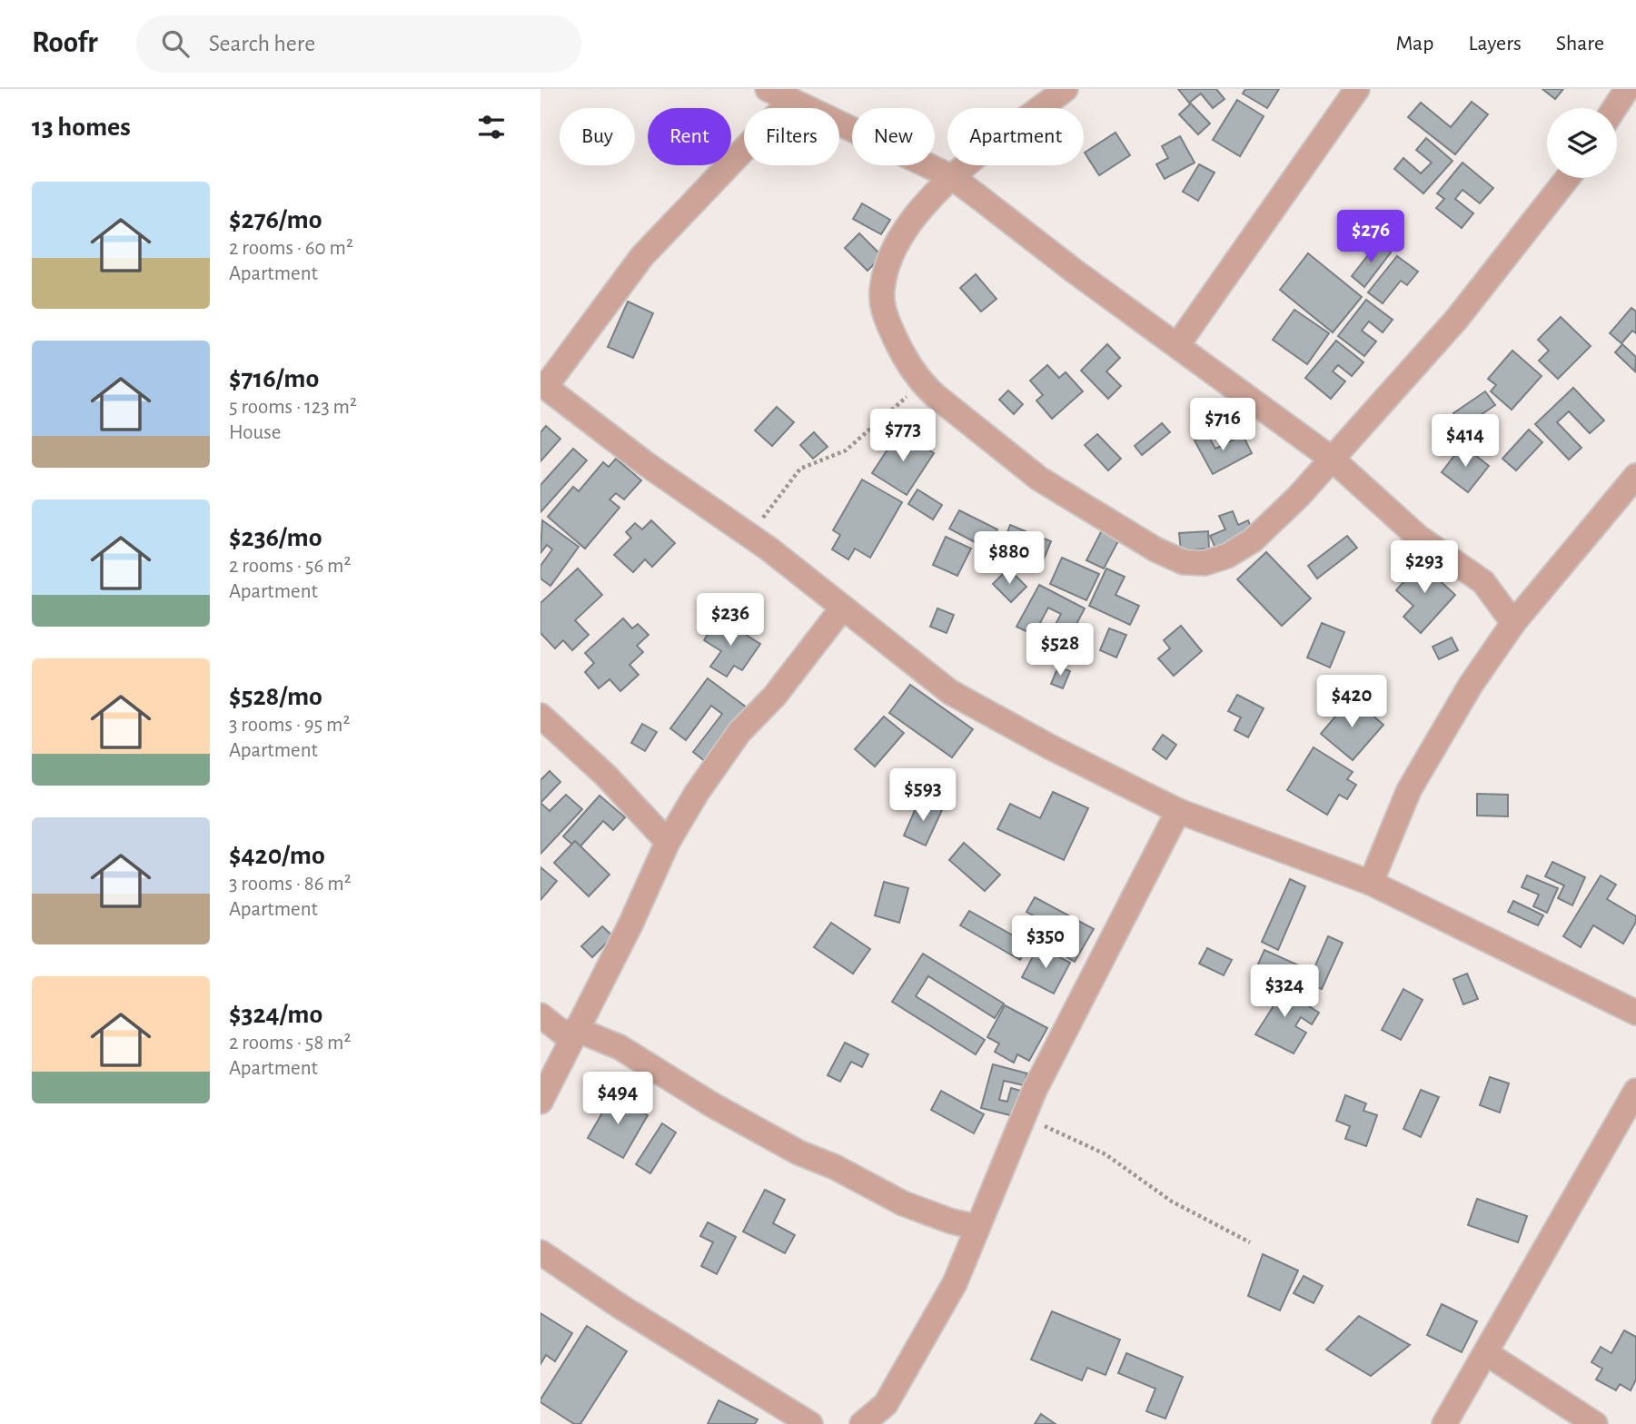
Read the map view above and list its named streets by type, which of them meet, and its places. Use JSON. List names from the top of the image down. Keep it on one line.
{"page":{"header":"Roofr","search":"Search here","nav":["Map","Layers","Share"],"heading":"13 homes","chip":["Buy","Rent","Filters","New","Apartment"],"list":[{"name":"$276/mo","note":"2 rooms · 60 m² · Apartment"},{"name":"$716/mo","note":"5 rooms · 123 m² · House"},{"name":"$236/mo","note":"2 rooms · 56 m² · Apartment"},{"name":"$528/mo","note":"3 rooms · 95 m² · Apartment"},{"name":"$420/mo","note":"3 rooms · 86 m² · Apartment"},{"name":"$324/mo","note":"2 rooms · 58 m² · Apartment"}],"price":["$276","$716","$773","$414","$880","$293","$236","$528","$420","$593","$350","$324","$494"]}}
